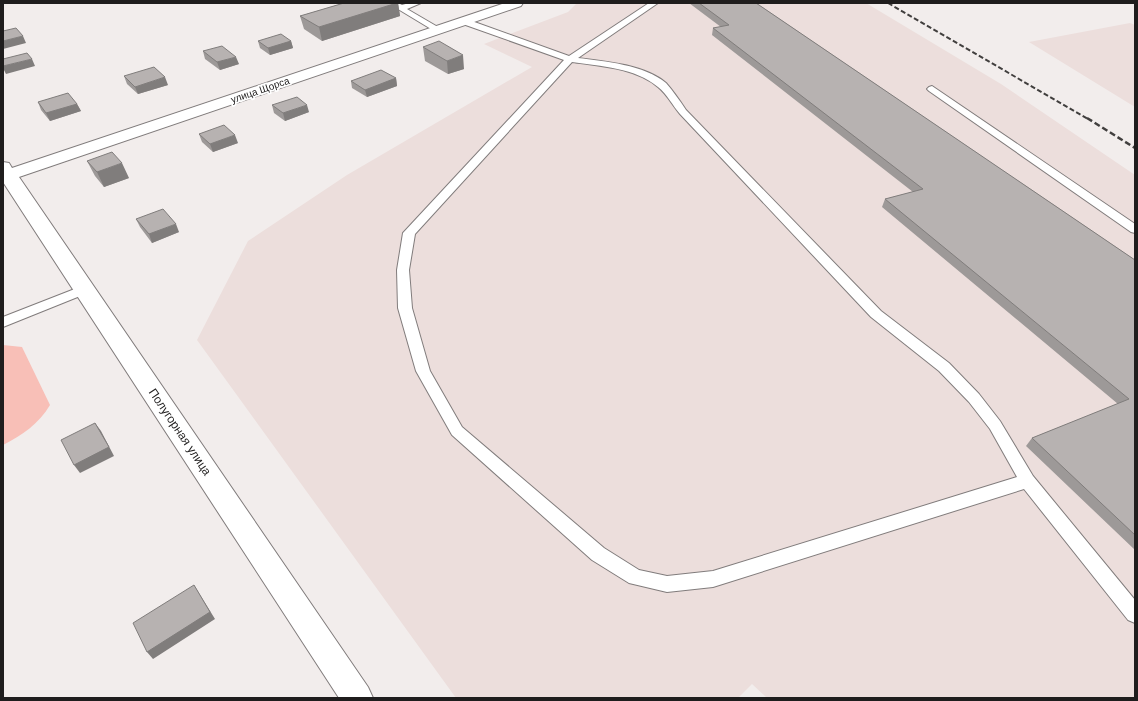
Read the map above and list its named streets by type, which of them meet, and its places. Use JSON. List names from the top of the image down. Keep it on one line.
{"streets":{"street":["улица Щорса","Полугорная улица"]},"crossings":[["улица Щорса","Полугорная улица"]]}
